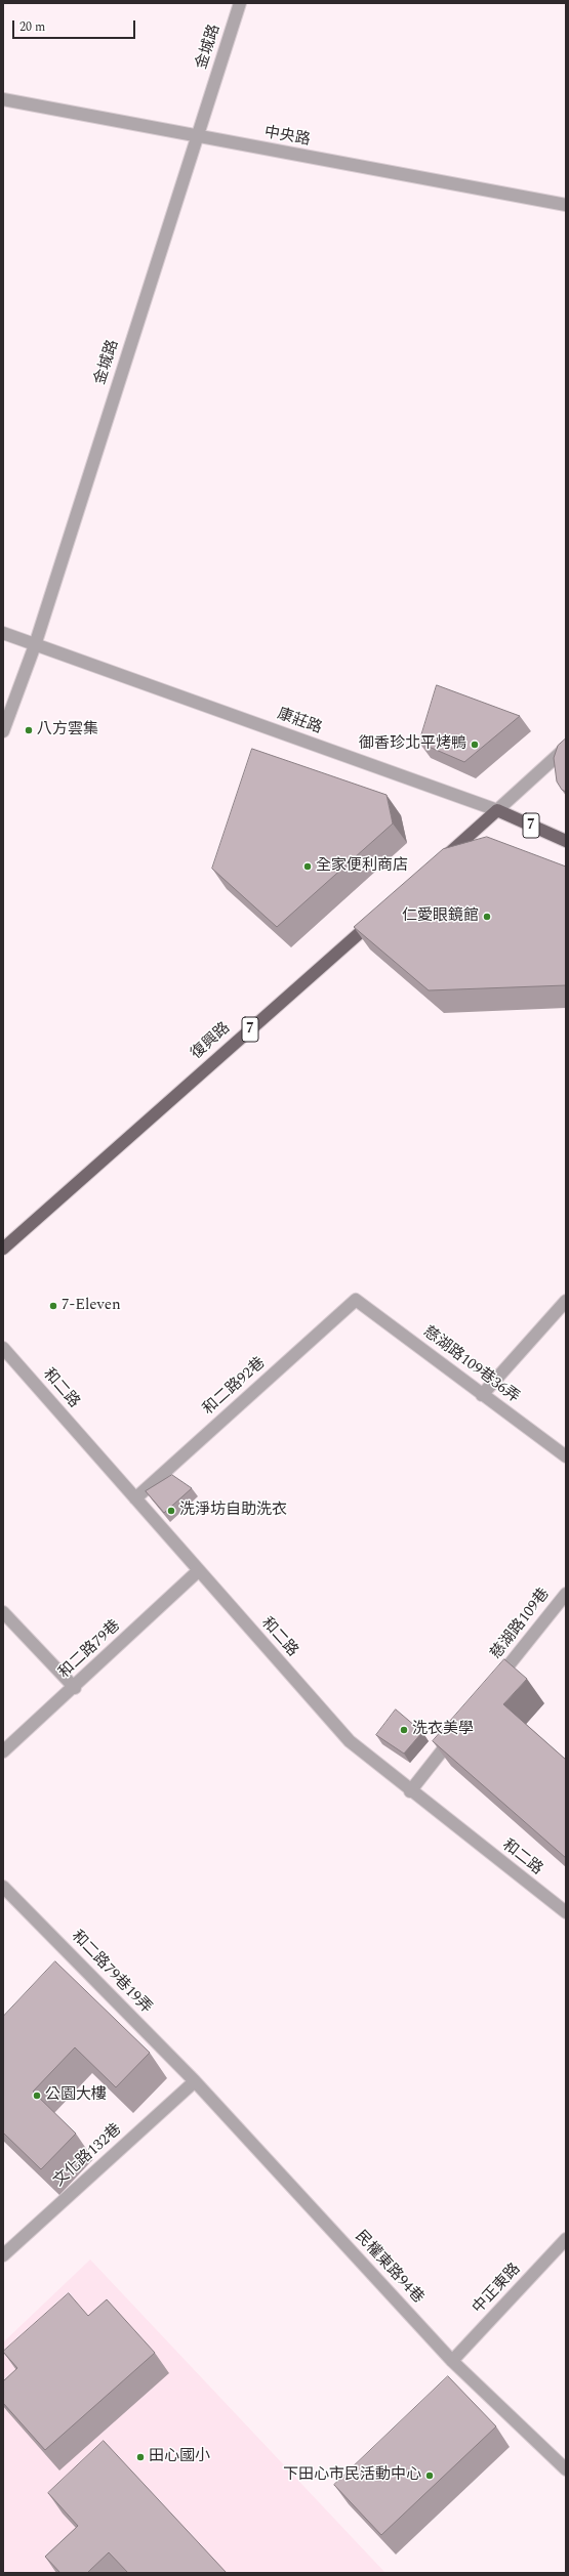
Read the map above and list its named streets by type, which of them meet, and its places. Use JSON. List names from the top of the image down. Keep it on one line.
{"streets":{"main road":["7","復興路"],"street":["金城路","中央路","康莊路","慈湖路109巷36弄","和二路92巷","和二路","慈湖路109巷","和二路79巷","和二路79巷19弄","文化路132巷","民權東路94巷","中正東路"]},"crossings":[["金城路","中央路"],["金城路","康莊路"],["康莊路","7"],["慈湖路109巷36弄","和二路92巷"],["和二路92巷","和二路"],["和二路","和二路79巷"],["和二路79巷19弄","文化路132巷"],["和二路79巷19弄","民權東路94巷"],["文化路132巷","民權東路94巷"],["民權東路94巷","中正東路"]],"places":["八方雲集","御香珍北平烤鴨","全家便利商店","仁愛眼鏡館","7-Eleven","洗淨坊自助洗衣","洗衣美學","公園大樓","田心國小","下田心市民活動中心"],"scale_bar":"20 m"}
